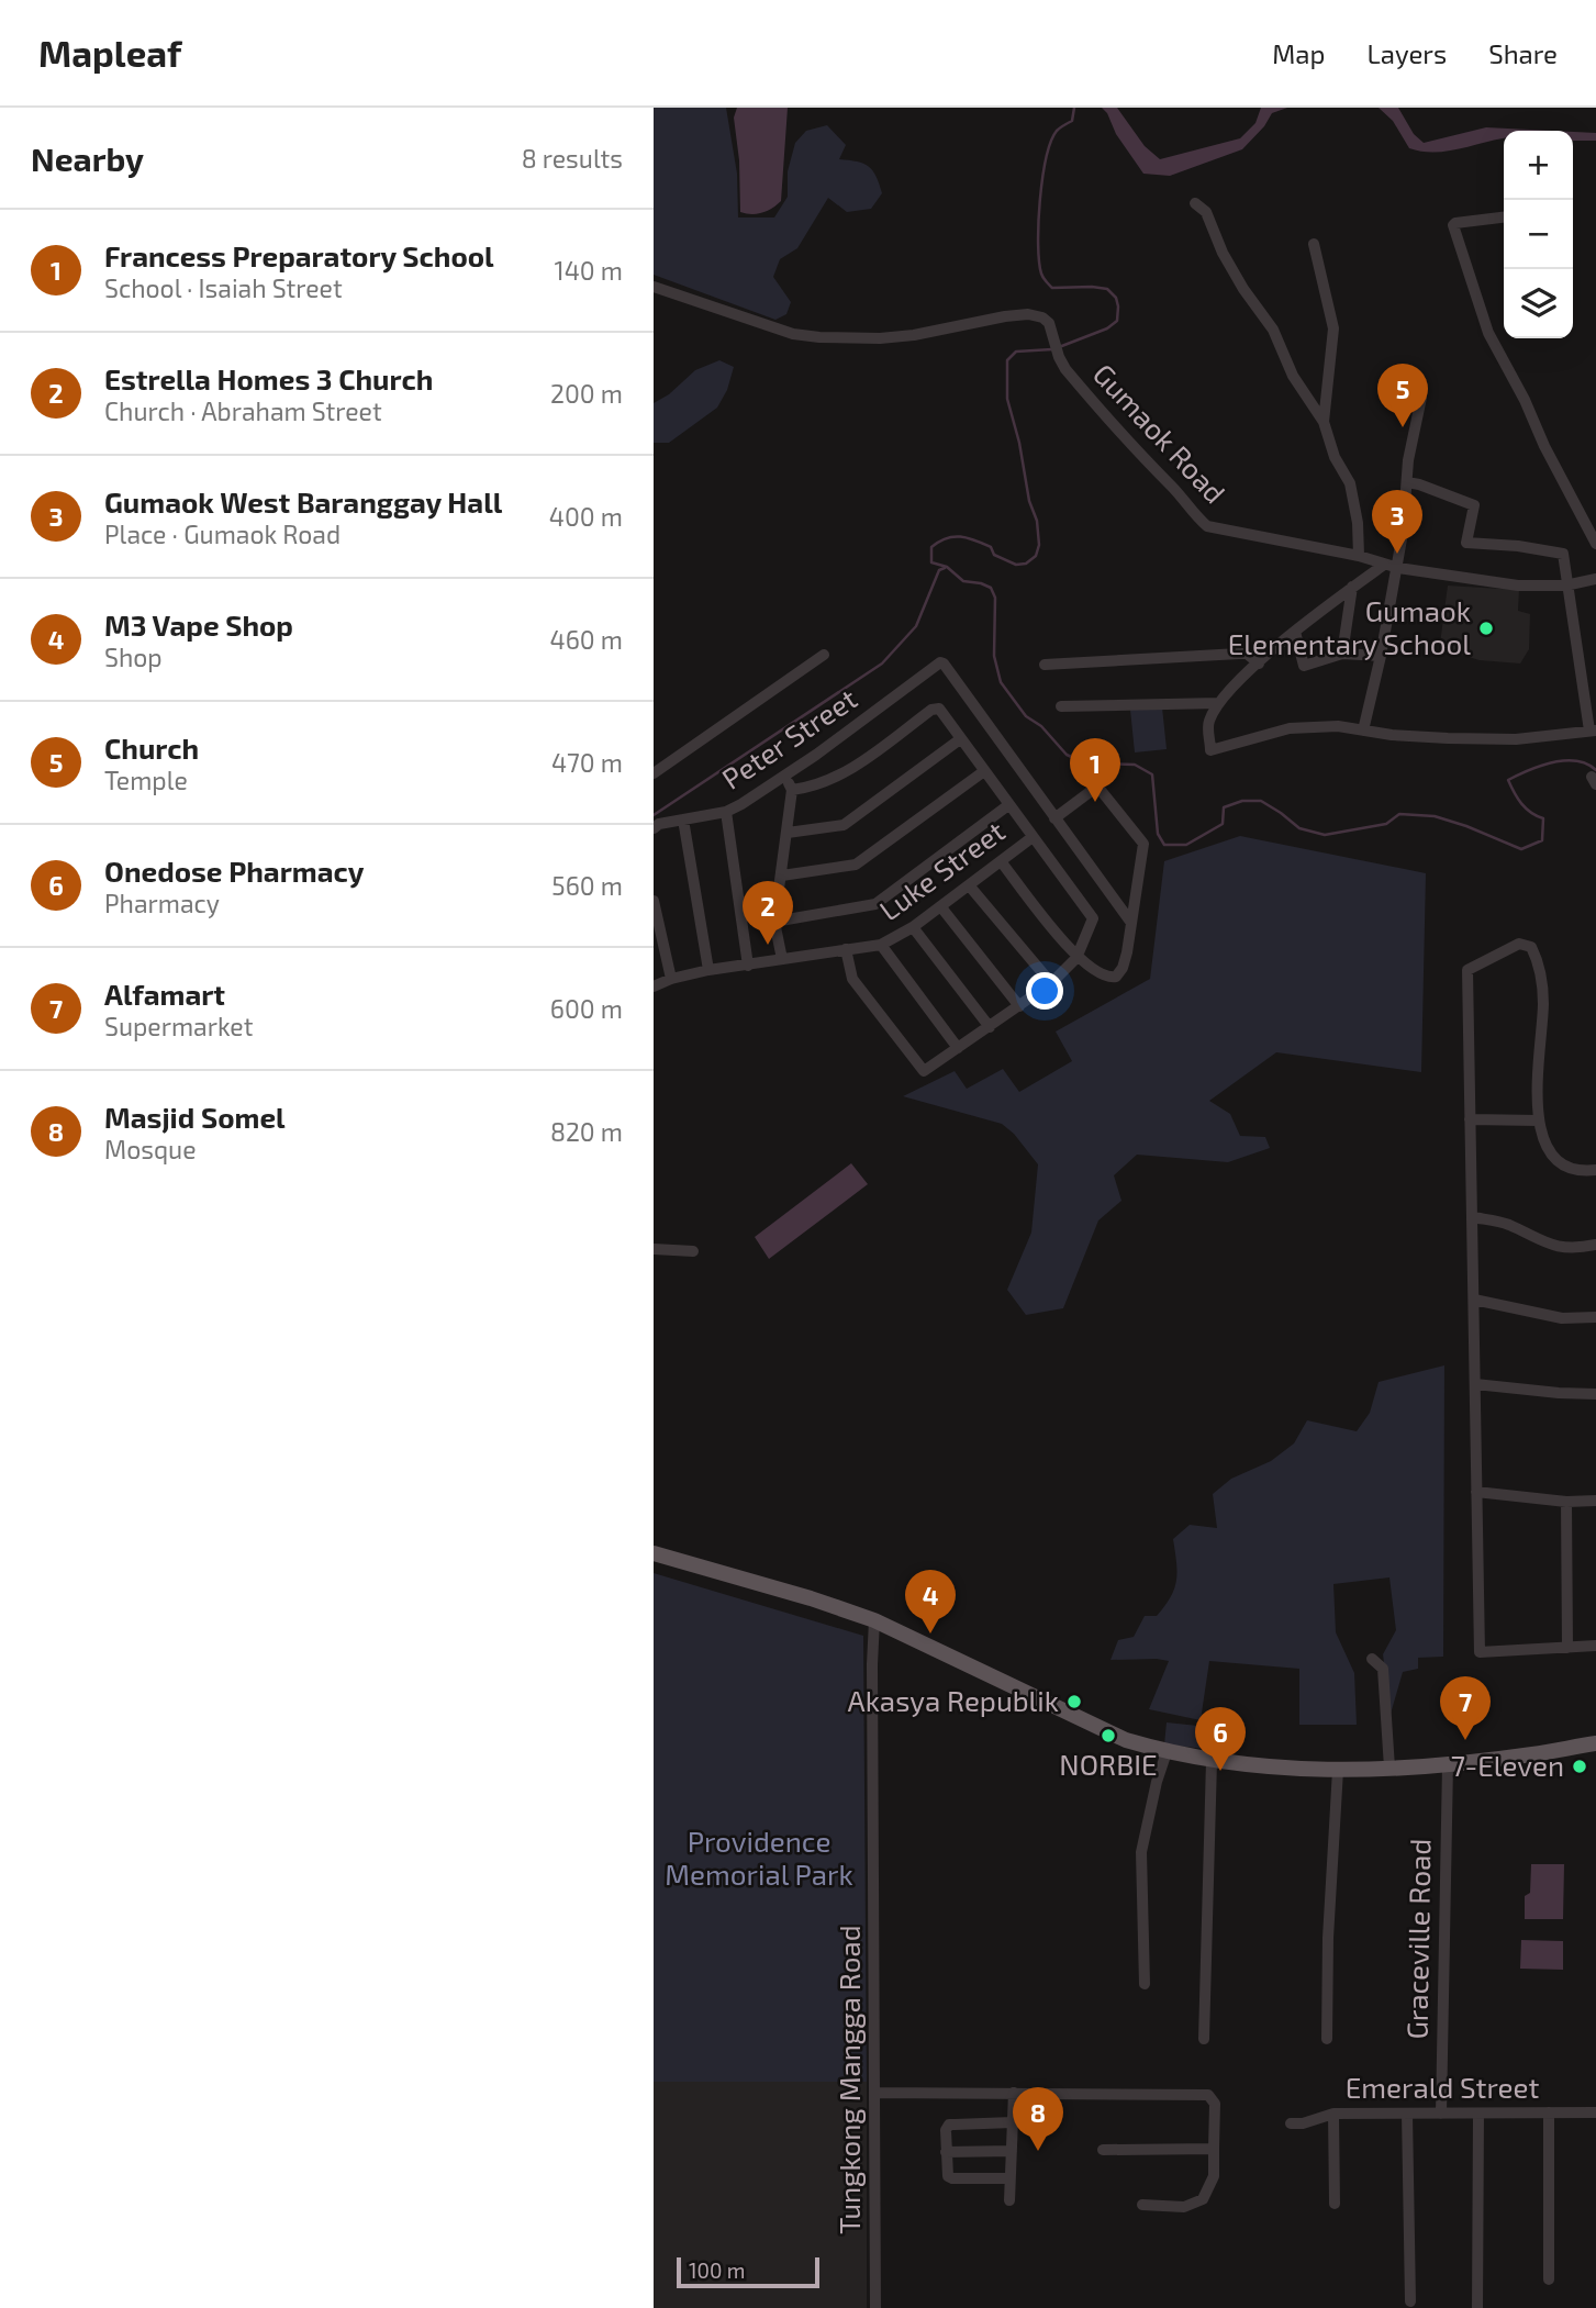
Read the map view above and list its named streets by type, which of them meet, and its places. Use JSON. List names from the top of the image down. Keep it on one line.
{"streets":{"street":["Gumaok Road","Peter Street","Luke Street","Graceville Road","Tungkong Mangga Road","Emerald Street"]},"crossings":[["Graceville Road","Emerald Street"]],"parks":["Providence Memorial Park"],"places":["Gumaok Elementary School","Akasya Republik","NORBIE","7-Eleven"],"scale_bar":"100 m","page":{"header":"Mapleaf","nav":["Map","Layers","Share"],"heading":["Nearby","8 results"],"map_buttons":["+","−"],"list":[{"mark":"1","name":"Francess Preparatory School","note":"School · Isaiah Street","value":"140 m"},{"mark":"2","name":"Estrella Homes 3 Church","note":"Church · Abraham Street","value":"200 m"},{"mark":"3","name":"Gumaok West Baranggay Hall","note":"Place · Gumaok Road","value":"400 m"},{"mark":"4","name":"M3 Vape Shop","note":"Shop","value":"460 m"},{"mark":"5","name":"Church","note":"Temple","value":"470 m"},{"mark":"6","name":"Onedose Pharmacy","note":"Pharmacy","value":"560 m"},{"mark":"7","name":"Alfamart","note":"Supermarket","value":"600 m"},{"mark":"8","name":"Masjid Somel","note":"Mosque","value":"820 m"}],"pins":["5","3","1","2","4","7","6","8"],"scale":"100 m"}}
